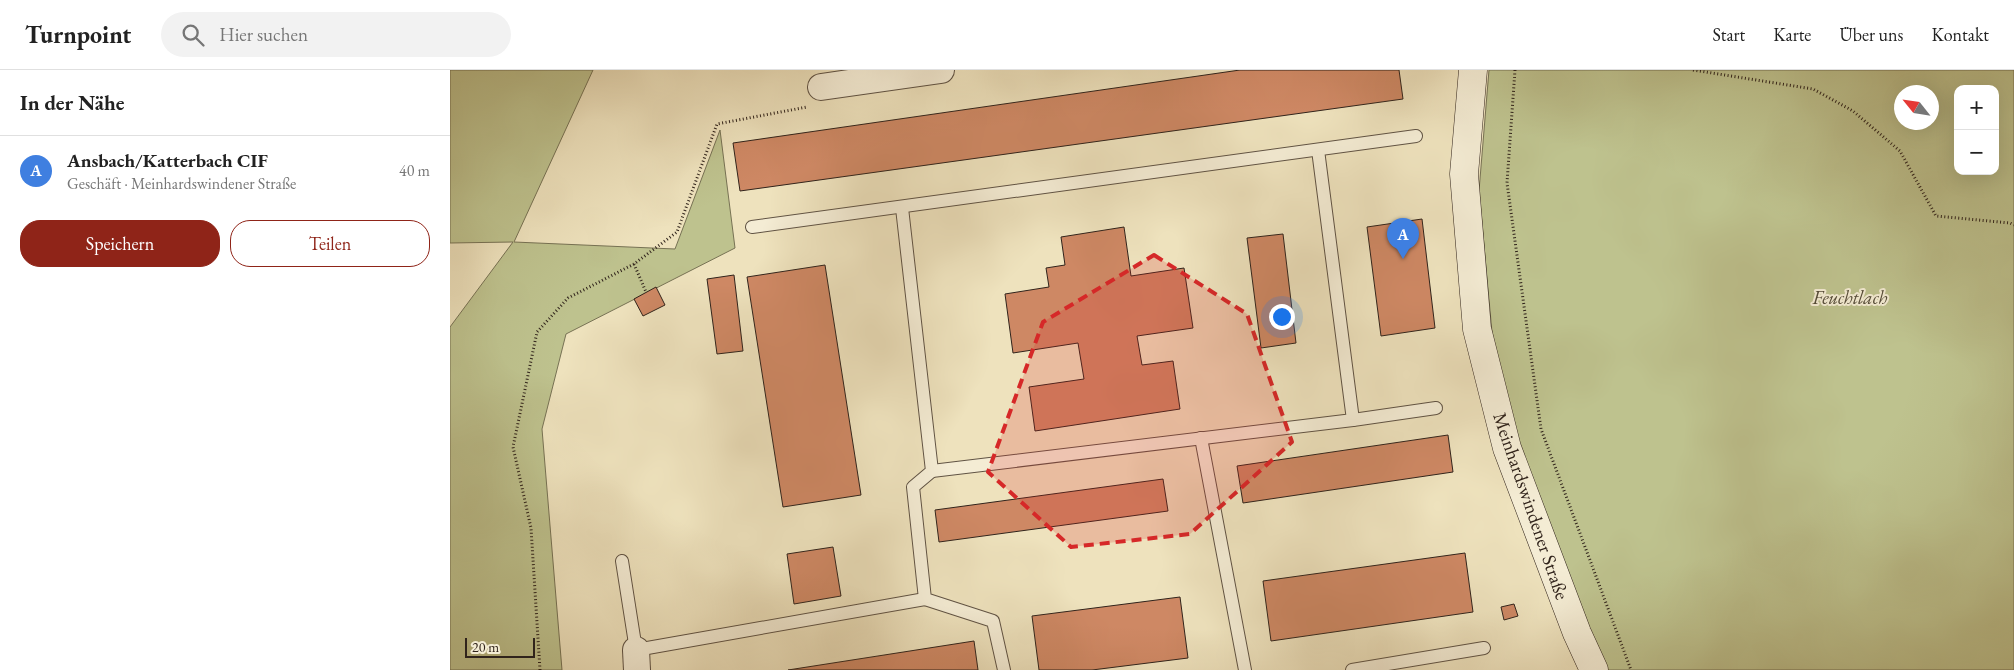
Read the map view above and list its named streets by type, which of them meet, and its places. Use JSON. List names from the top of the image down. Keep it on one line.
{"streets":{"street":["Meinhardswindener Straße"]},"parks":["Feuchtlach"],"scale_bar":"20 m","north":"top left","page":{"header":"Turnpoint","search":"Hier suchen","nav":["Start","Karte","Über uns","Kontakt"],"heading":"In der Nähe","map_buttons":["+","−"],"list":[{"mark":"A","name":"Ansbach/Katterbach CIF","note":"Geschäft · Meinhardswindener Straße","value":"40 m"}],"buttons":["Speichern","Teilen"],"pins":"A","scale":"20 m"}}
